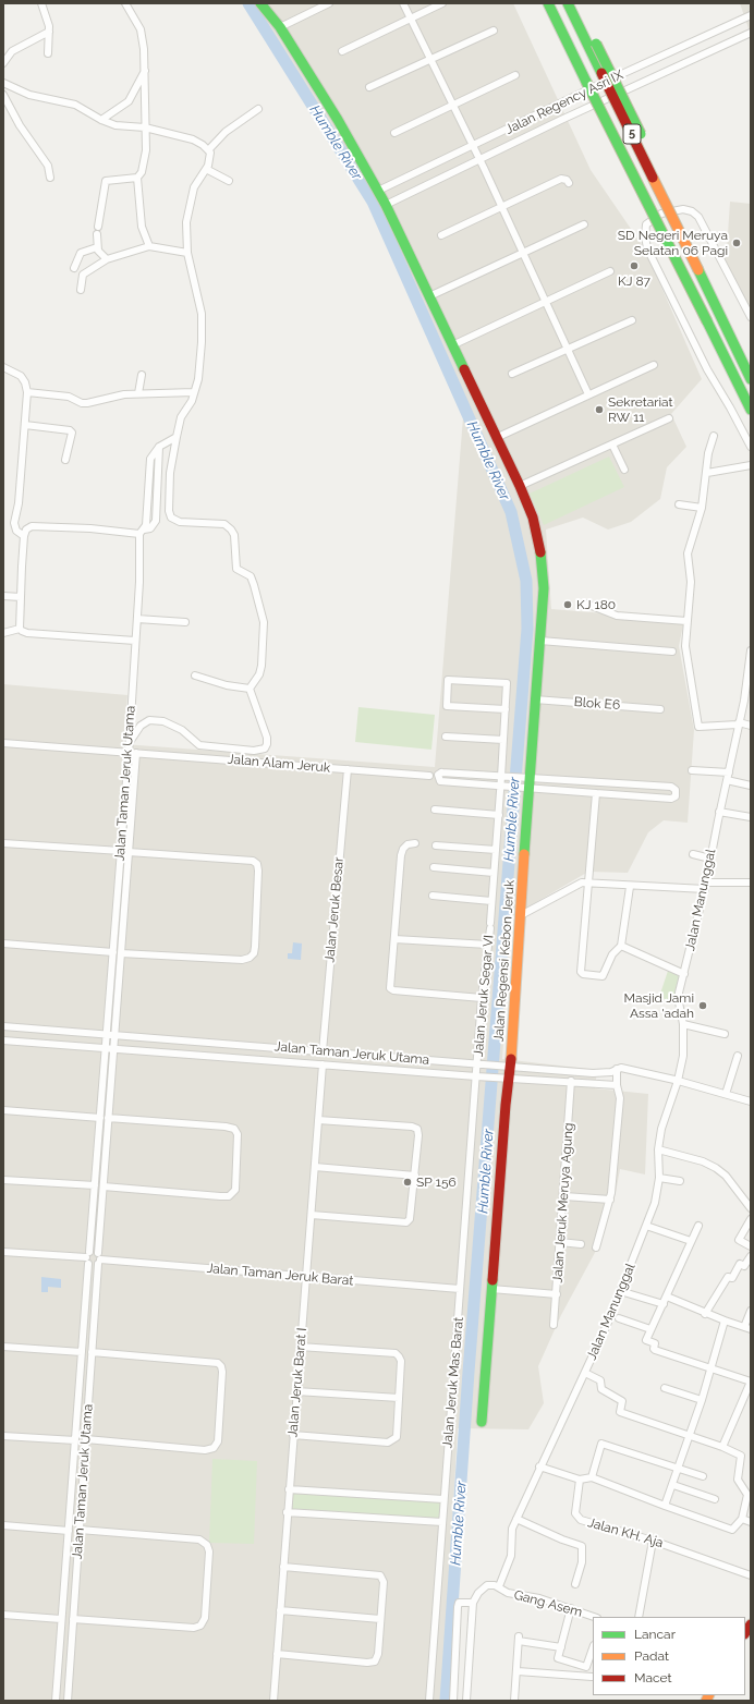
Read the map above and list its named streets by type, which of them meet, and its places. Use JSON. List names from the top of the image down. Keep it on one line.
{"streets":{"main road":["5","Jalan Regensi Kebon Jeruk"],"street":["Jalan Regency Asri IX","Blok E6","Jalan Alam Jeruk","Jalan Taman Jeruk Utama","Jalan Manunggal","Jalan Jeruk Besar","Jalan Jeruk Segar VI","Jalan Jeruk Meruya Agung","Jalan Taman Jeruk Barat","Jalan Jeruk Barat I","Jalan Jeruk Mas Barat","Jalan KH. Aja","Gang Asem"]},"crossings":[["Jalan Regency Asri IX","Jalan Regensi Kebon Jeruk"],["Blok E6","Jalan Regensi Kebon Jeruk"],["Jalan Alam Jeruk","Jalan Taman Jeruk Utama"],["Jalan Alam Jeruk","Jalan Jeruk Besar"],["Jalan Taman Jeruk Utama","Jalan Manunggal"],["Jalan Taman Jeruk Utama","Jalan Jeruk Besar"],["Jalan Taman Jeruk Utama","Jalan Regensi Kebon Jeruk"],["Jalan Taman Jeruk Utama","Jalan Jeruk Segar VI"],["Jalan Taman Jeruk Utama","Jalan Jeruk Meruya Agung"],["Jalan Taman Jeruk Utama","Jalan Taman Jeruk Barat"],["Jalan Taman Jeruk Utama","Jalan Jeruk Barat I"],["Jalan Taman Jeruk Utama","Jalan Jeruk Mas Barat"],["Jalan Manunggal","Gang Asem"],["Jalan Jeruk Segar VI","Jalan Jeruk Mas Barat"],["Jalan Taman Jeruk Barat","Jalan Jeruk Barat I"],["Jalan Taman Jeruk Barat","Jalan Jeruk Mas Barat"]],"water":["Humble River"],"places":["SD Negeri Meruya Selatan 06 Pagi","KJ 87","Sekretariat RW 11","KJ 180","Masjid Jami Assa 'adah","SP 156"],"legend":["Lancar","Padat","Macet"]}
